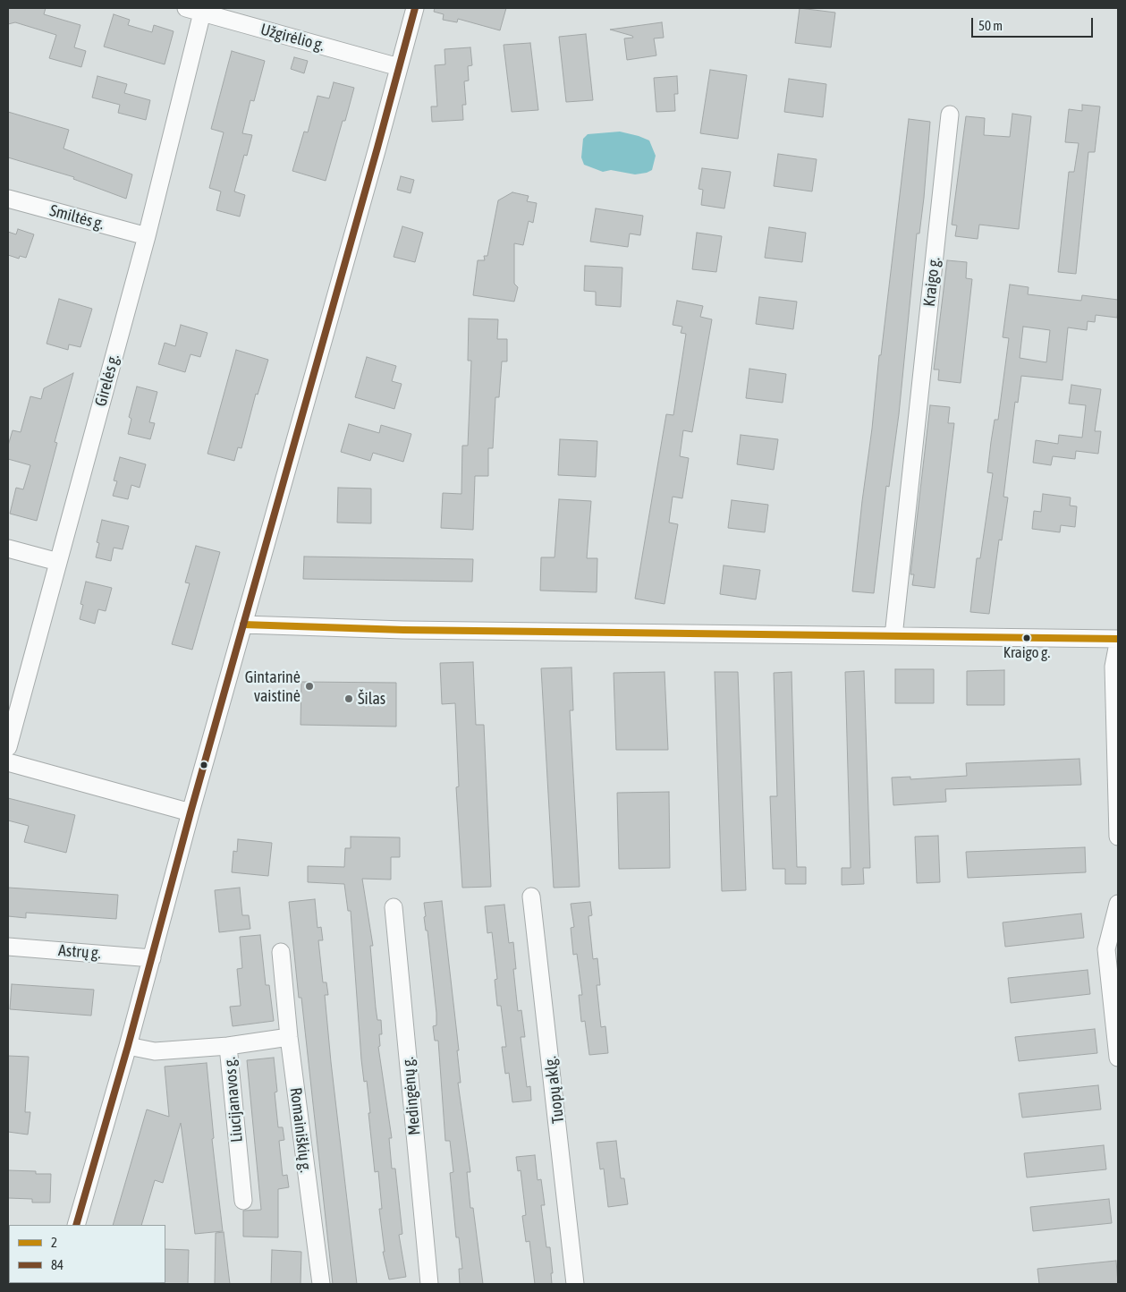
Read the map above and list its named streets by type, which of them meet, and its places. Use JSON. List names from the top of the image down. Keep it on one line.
{"streets":{"street":["Užgirėlio g.","Smiltės g.","Kraigo g.","Girelės g.","Astrų g.","Tuopų aklg.","Medingėnų g.","Liucijanavos g.","Romainiškių g."]},"crossings":[["Užgirėlio g.","Girelės g."],["Smiltės g.","Girelės g."]],"places":["Kraigo g.","Gintarinė vaistinė","Šilas"],"lines":["transit line 84","transit line 2"],"legend":["2","84"],"scale_bar":"50 m"}
